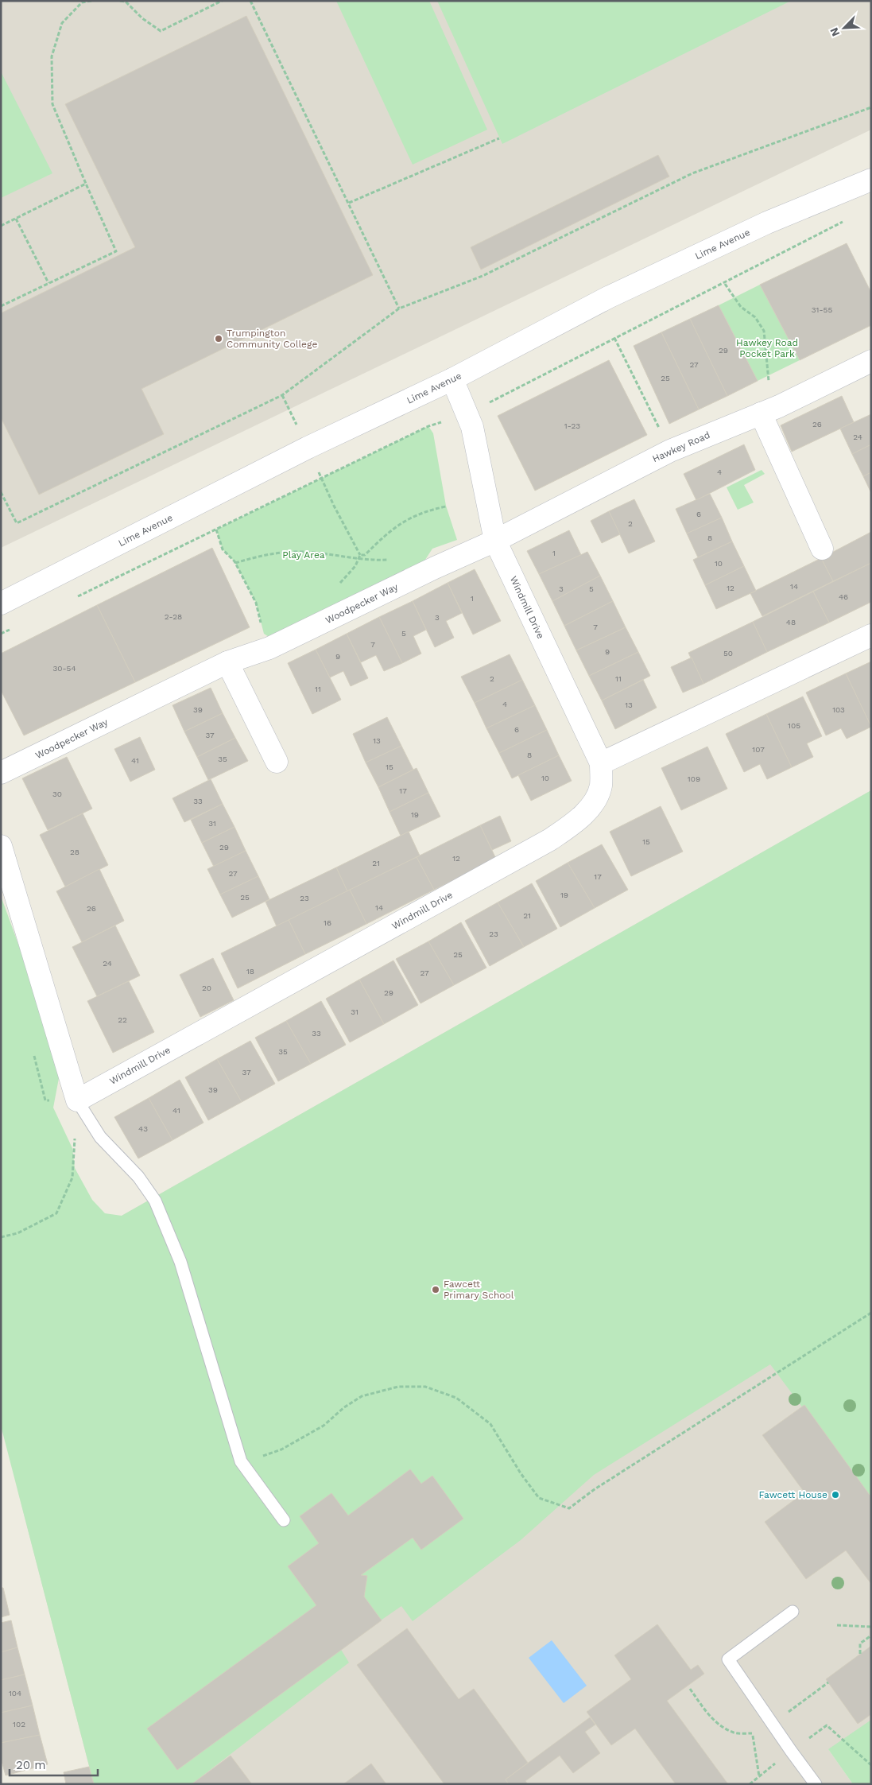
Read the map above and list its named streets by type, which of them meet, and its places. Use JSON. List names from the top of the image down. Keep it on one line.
{"streets":{"street":["Lime Avenue","Hawkey Road","Woodpecker Way","Windmill Drive"]},"crossings":[["Lime Avenue","Windmill Drive"],["Hawkey Road","Woodpecker Way"],["Hawkey Road","Windmill Drive"],["Woodpecker Way","Windmill Drive"]],"parks":["Hawkey Road Pocket Park","Play Area"],"places":["Trumpington Community College","Fawcett Primary School","Fawcett House"],"house_numbers":["31-55","29","27","25","26","1-23","24","4","6","2","8","1","10","14","12","3","5","46","1","2-28","3","48","7","5","7","9","50","9","30-54","2","11","11","4","13","39","103","105","6","37","13","107","8","35","41","15","10","109","17","30","33","19","31","15","29","28","12","21","27","17","19","25","23","14","26","21","16","23","25","24","18","27","20","29","31","22","33","35","37","39","41","43","104","102"],"scale_bar":"20 m","north":"bottom left"}
